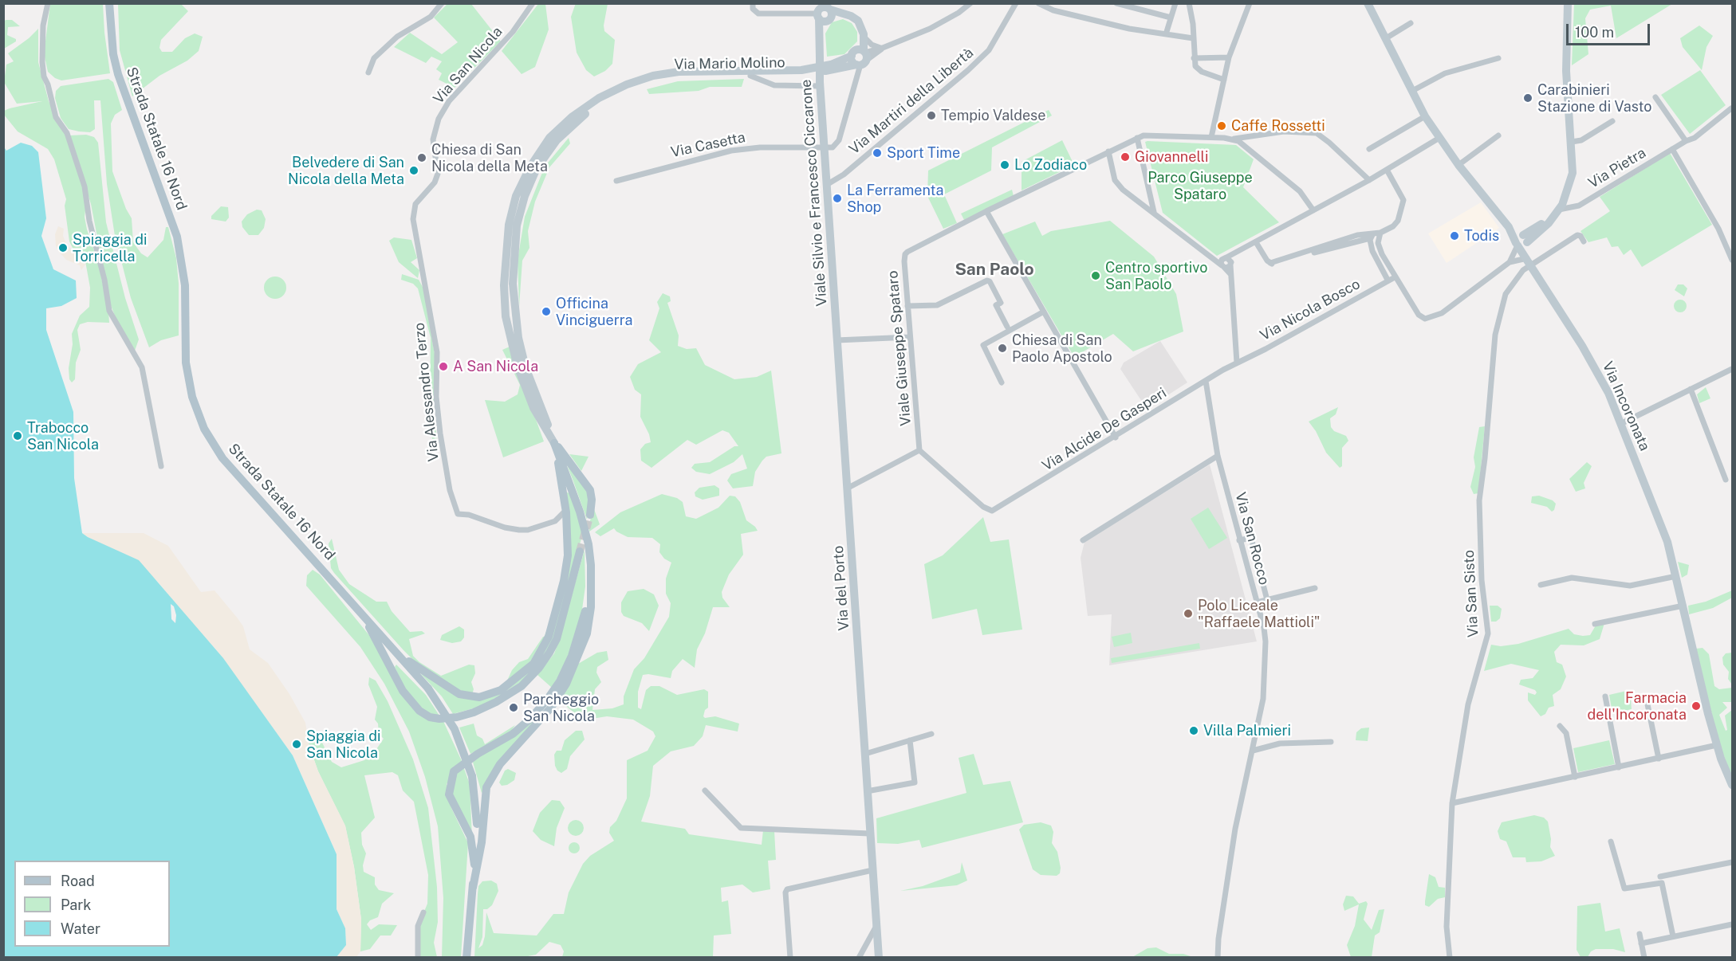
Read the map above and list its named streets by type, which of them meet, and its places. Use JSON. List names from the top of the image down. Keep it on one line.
{"streets":{"main road":["Via Mario Molino","Strada Statale 16 Nord","Viale Silvio e Francesco Ciccarone","Via Incoronata","Via del Porto"],"street":["Via San Nicola","Via Martiri della Libertà","Via Casetta","Via Pietra","Via Nicola Bosco","Viale Giuseppe Spataro","Via Alessandro Terzo","Via Alcide De Gasperi","Via San Rocco","Via San Sisto"]},"crossings":[["Via San Nicola","Via Alessandro Terzo"],["Via Martiri della Libertà","Viale Silvio e Francesco Ciccarone"],["Via Casetta","Viale Silvio e Francesco Ciccarone"],["Viale Silvio e Francesco Ciccarone","Via del Porto"],["Via Nicola Bosco","Via Alcide De Gasperi"],["Viale Giuseppe Spataro","Via Alcide De Gasperi"],["Via Incoronata","Via San Sisto"],["Via Alcide De Gasperi","Via San Rocco"]],"districts":["San Paolo"],"parks":["Parco Giuseppe Spataro"],"places":["Carabinieri Stazione di Vasto","Tempio Valdese","Caffe Rossetti","Sport Time","Giovannelli","Chiesa di San Nicola della Meta","Lo Zodiaco","Belvedere di San Nicola della Meta","La Ferramenta Shop","Todis","Spiaggia di Torricella","Centro sportivo San Paolo","Officina Vinciguerra","Chiesa di San Paolo Apostolo","A San Nicola","Trabocco San Nicola","Polo Liceale \"Raffaele Mattioli\"","Farmacia dell'Incoronata","Parcheggio San Nicola","Villa Palmieri","Spiaggia di San Nicola"],"legend":["Road","Park","Water"],"scale_bar":"100 m"}
